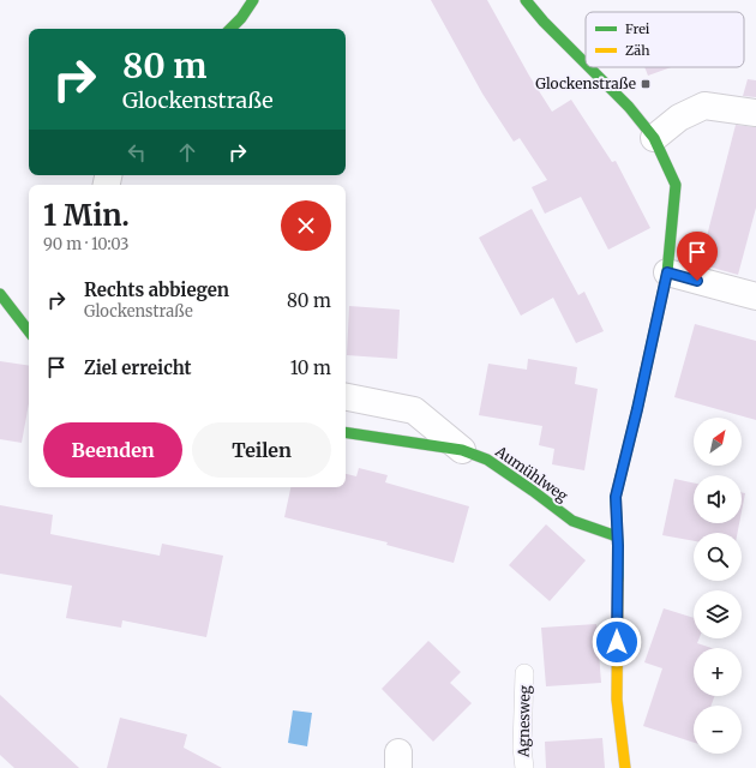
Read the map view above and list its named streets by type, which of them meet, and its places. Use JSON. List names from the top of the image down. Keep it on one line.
{"streets":{"street":["Aumühlweg"],"lane":["Agnesweg"]},"places":{"transit":["Glockenstraße"]},"legend":["Frei","Zäh"],"north":"top right","page":{"turn":["80 m","Glockenstraße"],"heading":["1 Min.","90 m · 10:03"],"list":[{"name":"Rechts abbiegen","note":"Glockenstraße","value":"80 m"},{"name":"Ziel erreicht","value":"10 m"}],"buttons":["Beenden","Teilen"],"map_buttons":["+","−"]}}
